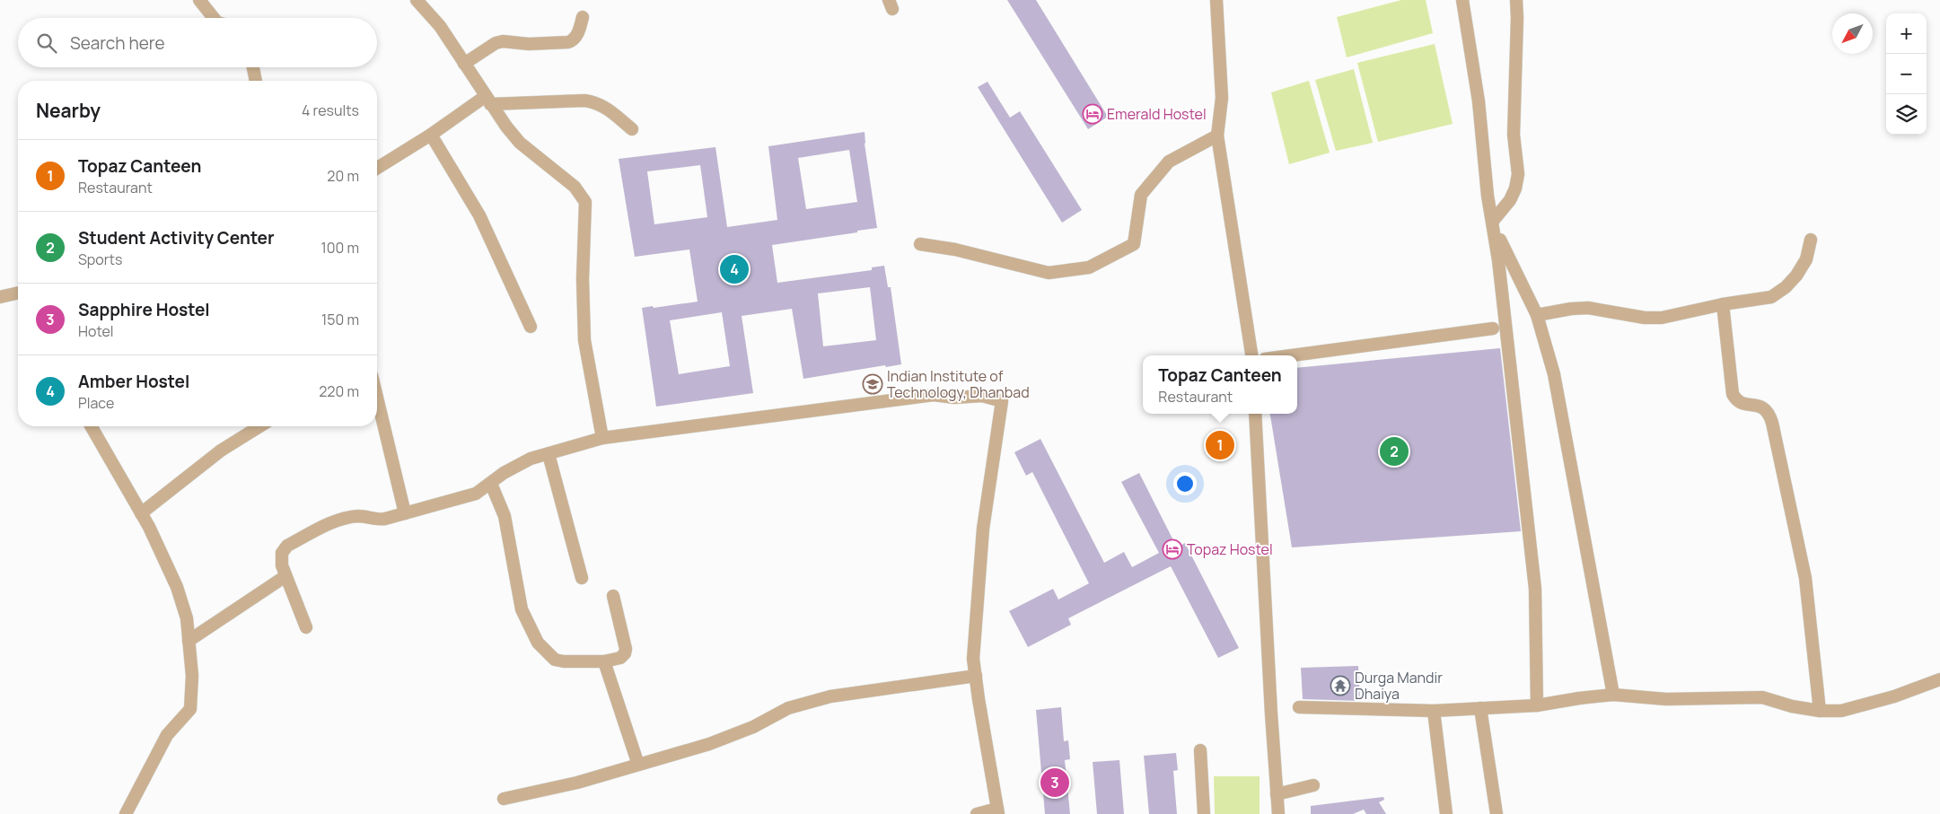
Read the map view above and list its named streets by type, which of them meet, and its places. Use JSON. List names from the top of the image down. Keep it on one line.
{"places":{"hotel":["Emerald Hostel","Topaz Hostel"],"school or university":["Indian Institute of Technology, Dhanbad"],"temple":["Durga Mandir Dhaiya"]},"north":"bottom left","page":{"map_buttons":["+","−"],"search":"Search here","heading":["Nearby","4 results"],"list":[{"mark":"1","name":"Topaz Canteen","note":"Restaurant","value":"20 m"},{"mark":"2","name":"Student Activity Center","note":"Sports","value":"100 m"},{"mark":"3","name":"Sapphire Hostel","note":"Hotel","value":"150 m"},{"mark":"4","name":"Amber Hostel","note":"Place","value":"220 m"}],"pins":["4","1","2","3"],"popup":["Topaz Canteen","Restaurant"]}}
